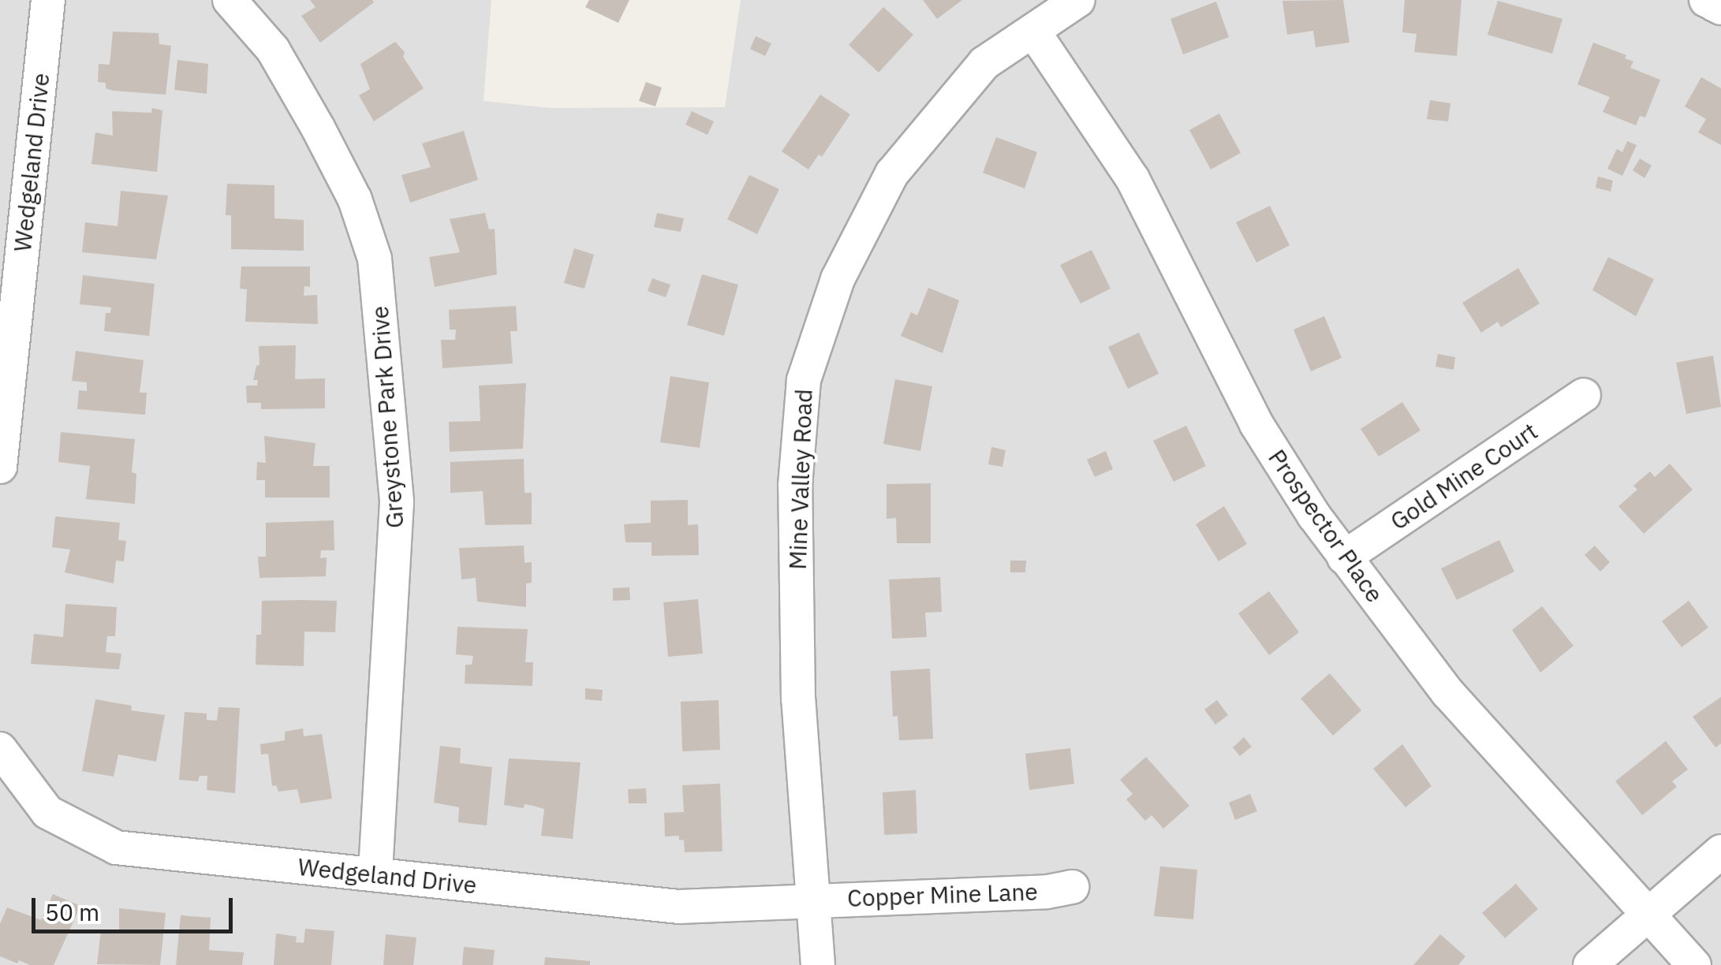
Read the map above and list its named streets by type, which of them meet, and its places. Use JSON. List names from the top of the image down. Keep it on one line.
{"streets":{"street":["Wedgeland Drive","Greystone Park Drive","Gold Mine Court","Mine Valley Road","Prospector Place","Copper Mine Lane"]},"crossings":[["Wedgeland Drive","Greystone Park Drive"],["Wedgeland Drive","Mine Valley Road"],["Wedgeland Drive","Copper Mine Lane"],["Gold Mine Court","Prospector Place"],["Mine Valley Road","Prospector Place"],["Mine Valley Road","Copper Mine Lane"]],"scale_bar":"50 m"}
